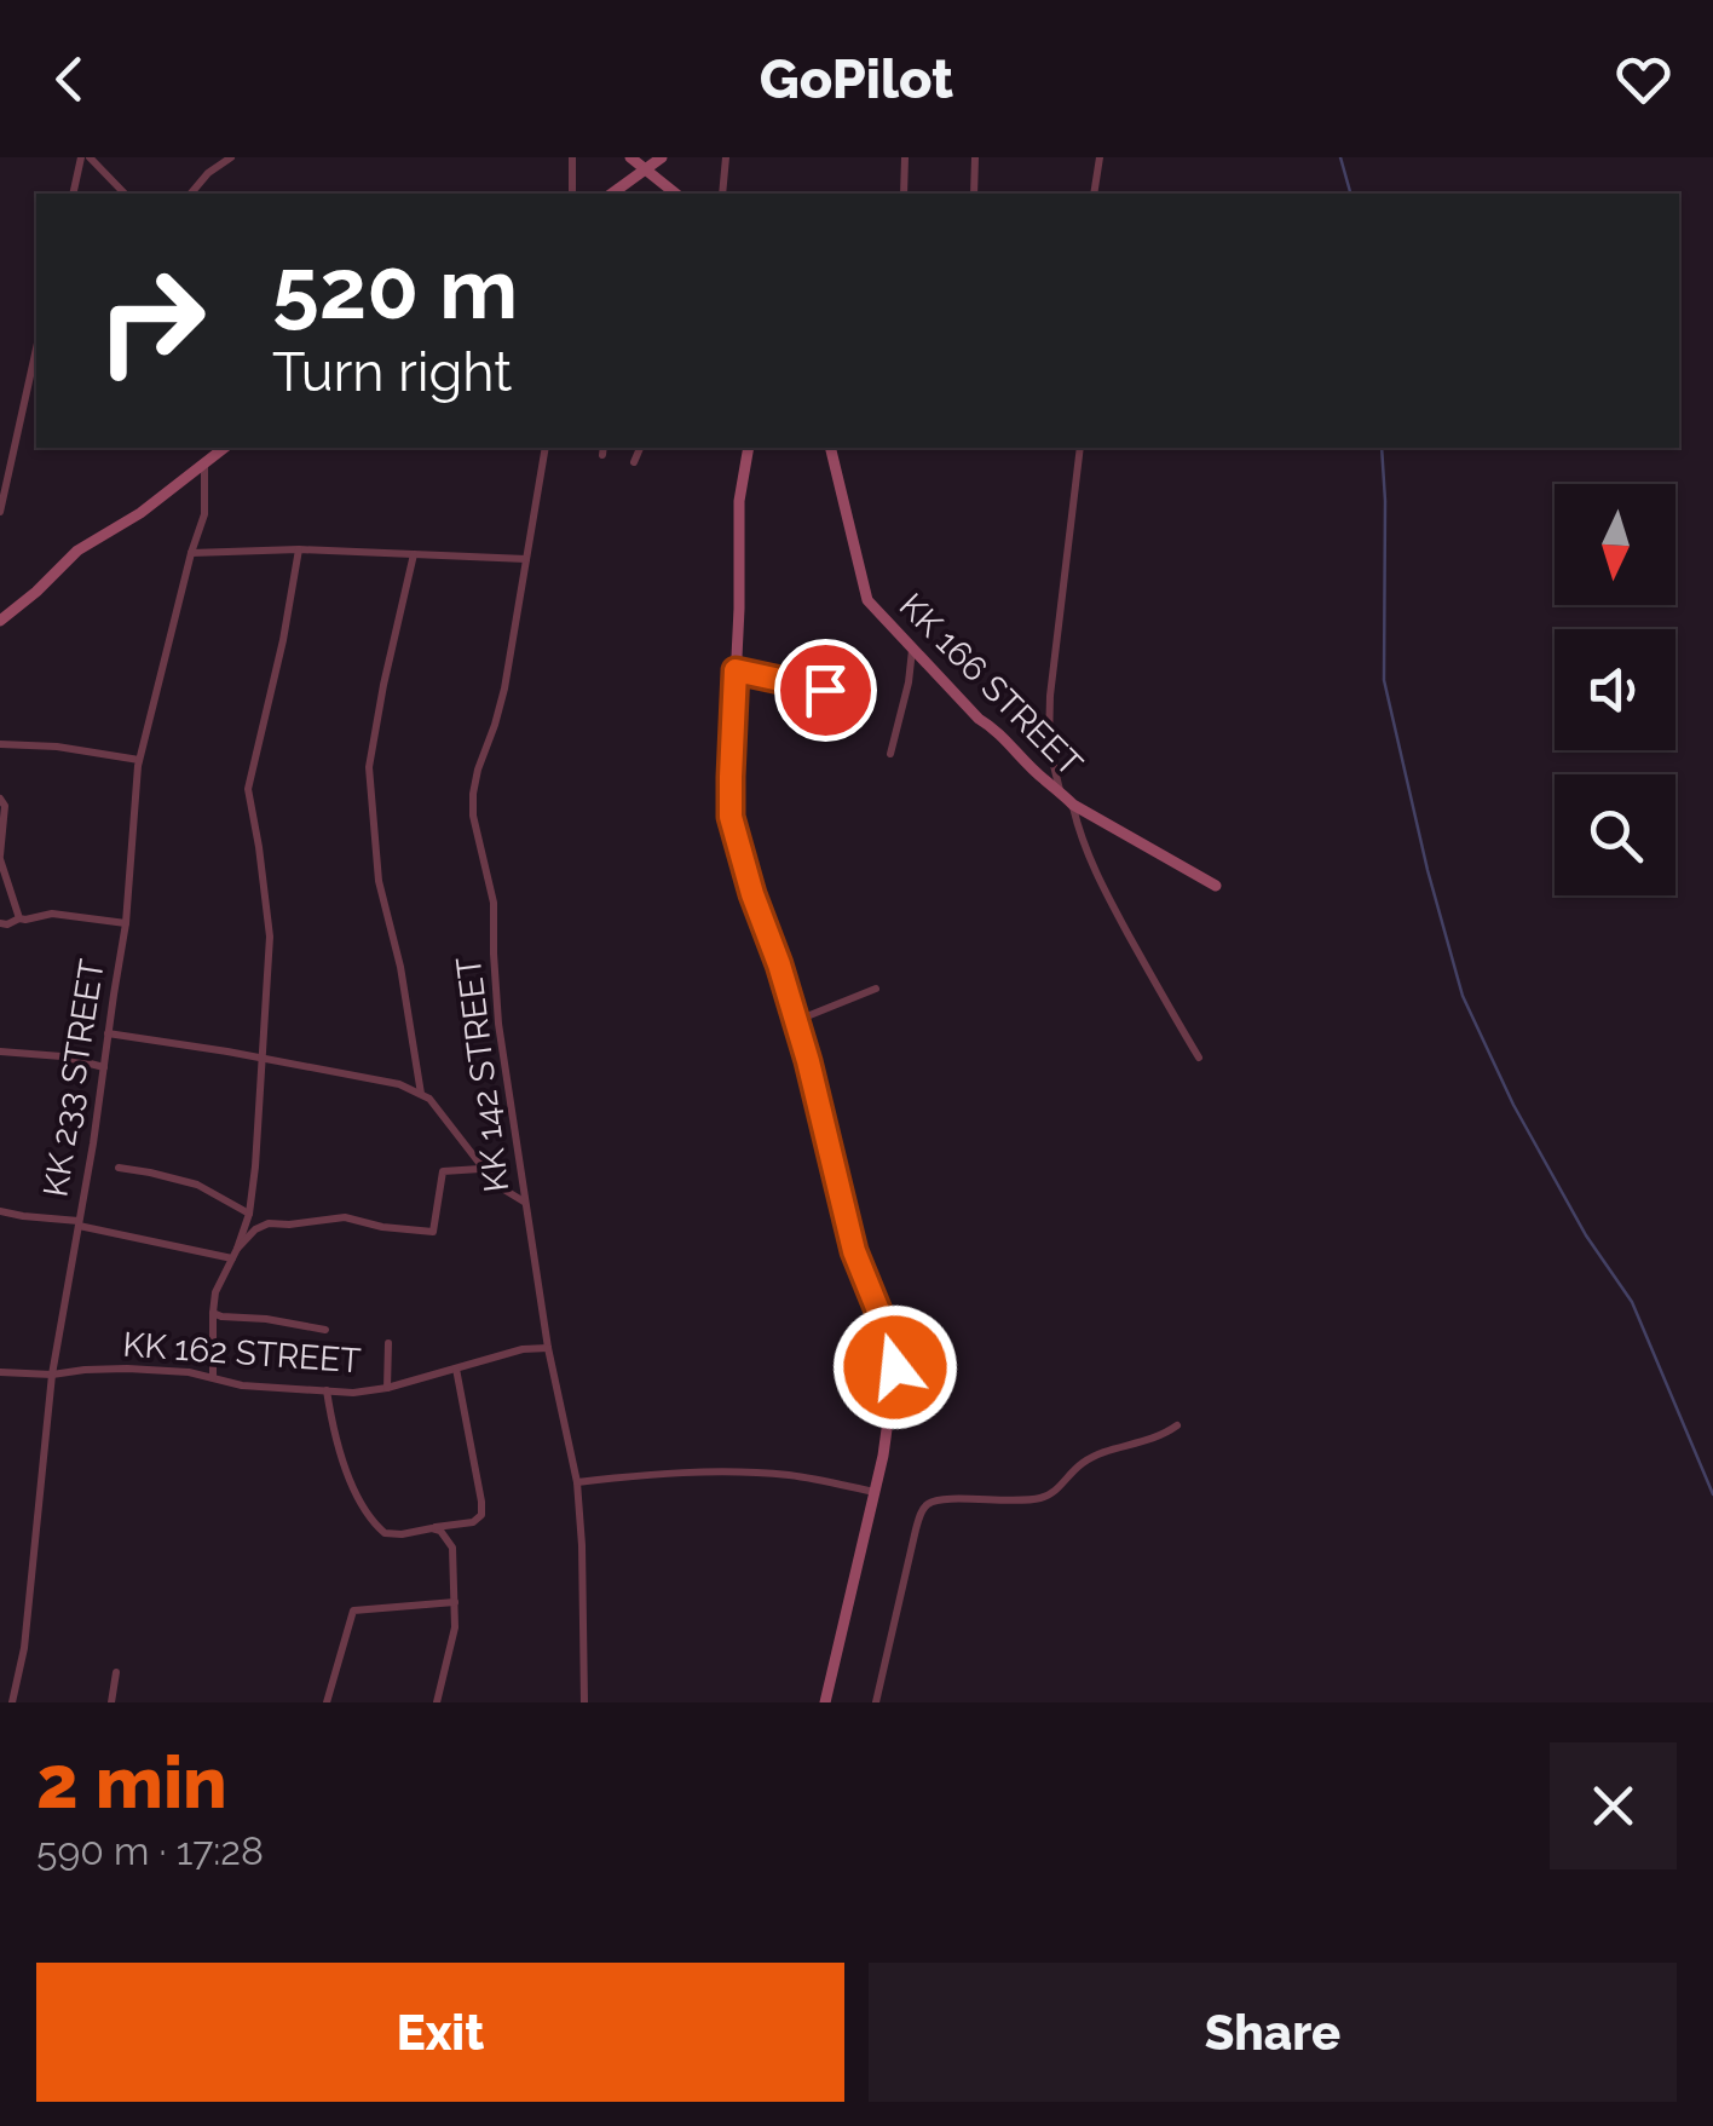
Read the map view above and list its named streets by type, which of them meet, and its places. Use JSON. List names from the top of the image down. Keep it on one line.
{"streets":{"street":["KK 166 STREET","KK 142 STREET","KK 233 STREET","KK 162 STREET"]},"crossings":[["KK 142 STREET","KK 162 STREET"],["KK 233 STREET","KK 162 STREET"]],"north":"bottom","page":{"header":"GoPilot","turn":["520 m","Turn right"],"heading":["2 min","590 m · 17:28"],"buttons":["Exit","Share"]}}
